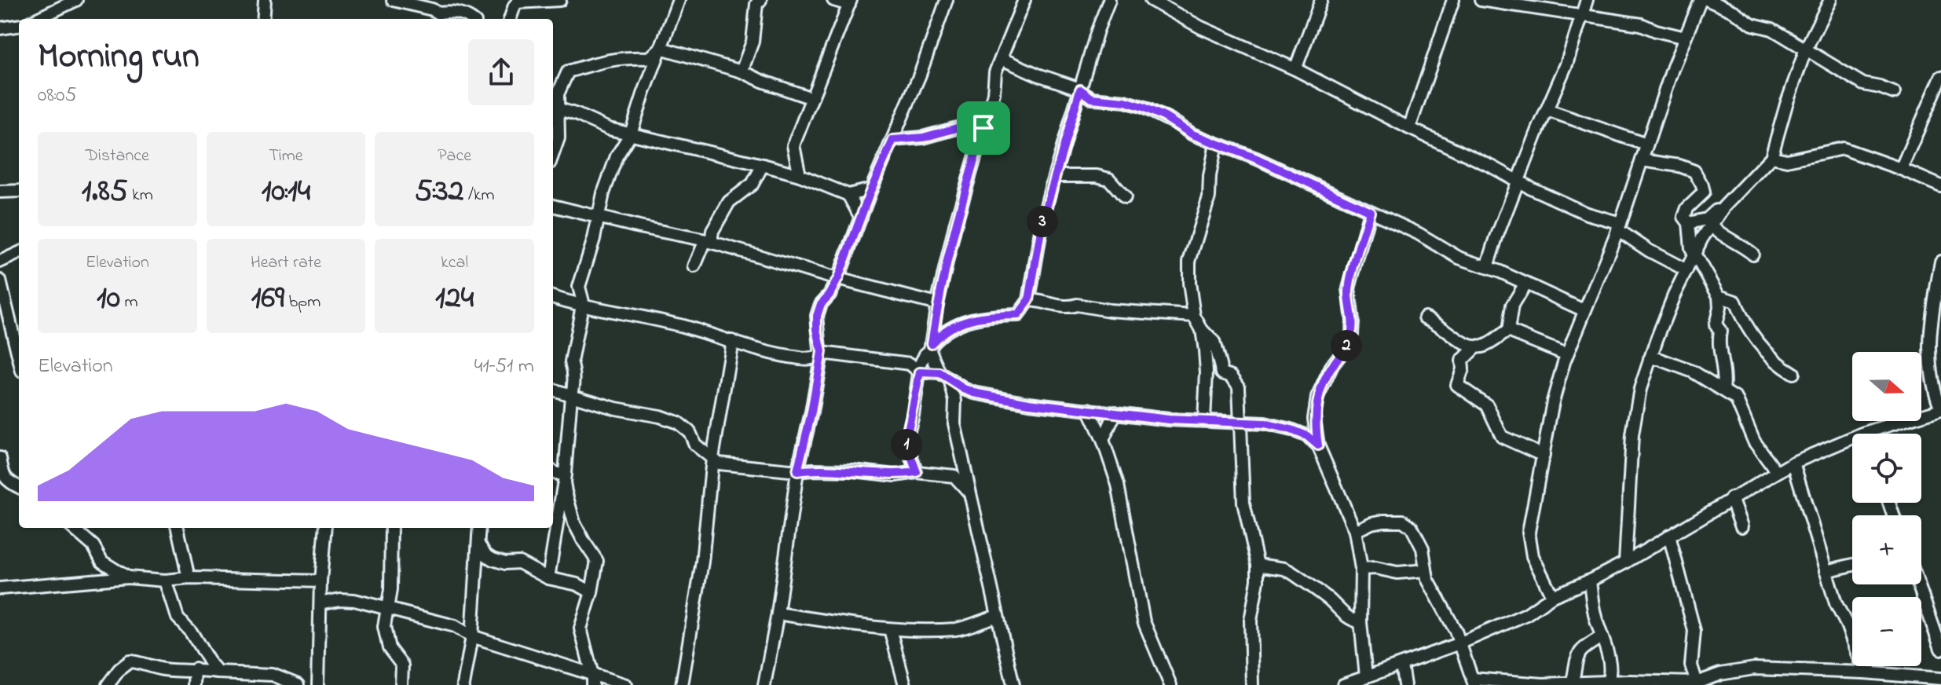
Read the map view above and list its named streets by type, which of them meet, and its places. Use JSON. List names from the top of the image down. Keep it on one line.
{"north":"right","page":{"heading":["Morning run","08:05"],"stats":[["Distance","1.85 km"],["Time","10:14"],["Pace","5:32 /km"],["Elevation","10 m"],["Heart rate","169 bpm"],["kcal","124"]],"pins":["3","2","1"],"chart":["Elevation","41–51 m"],"map_buttons":["+","−"]}}
